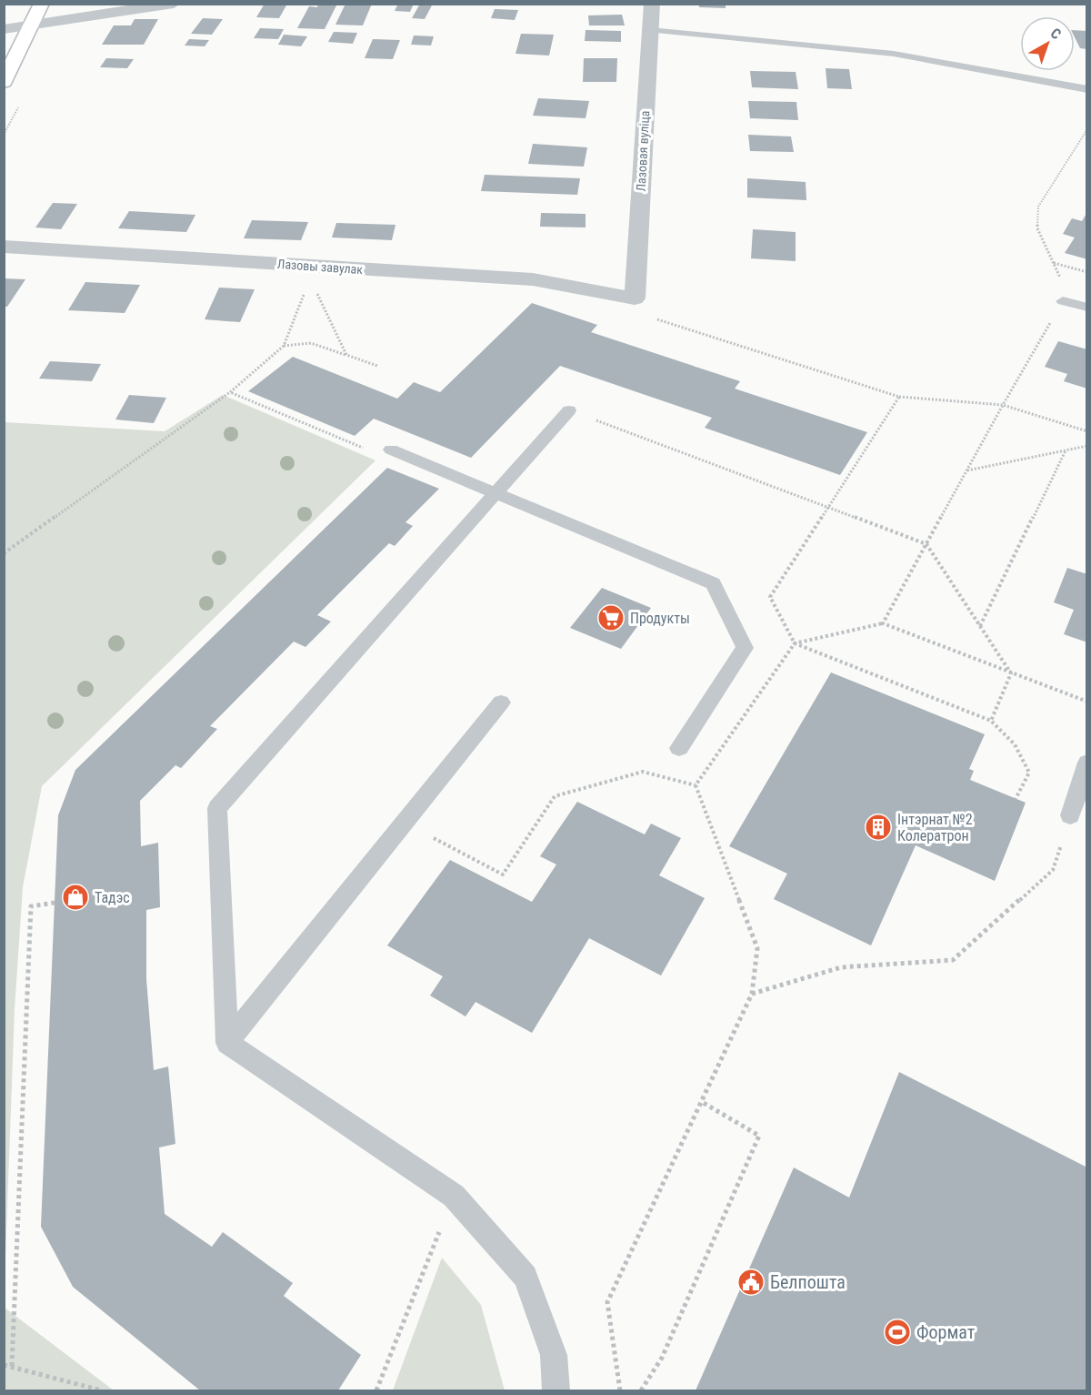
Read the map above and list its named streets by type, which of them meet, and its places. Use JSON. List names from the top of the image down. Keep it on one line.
{"streets":{"street":["Лазовая вуліца","Лазовы завулак"]},"crossings":[["Лазовая вуліца","Лазовы завулак"]],"places":{"supermarket":["Продукты"],"building":["Інтэрнат №2 Колератрон"],"shop":["Тадэс"],"public building":["Белпошта"],"sports":["Формат"]},"north":"top right"}
